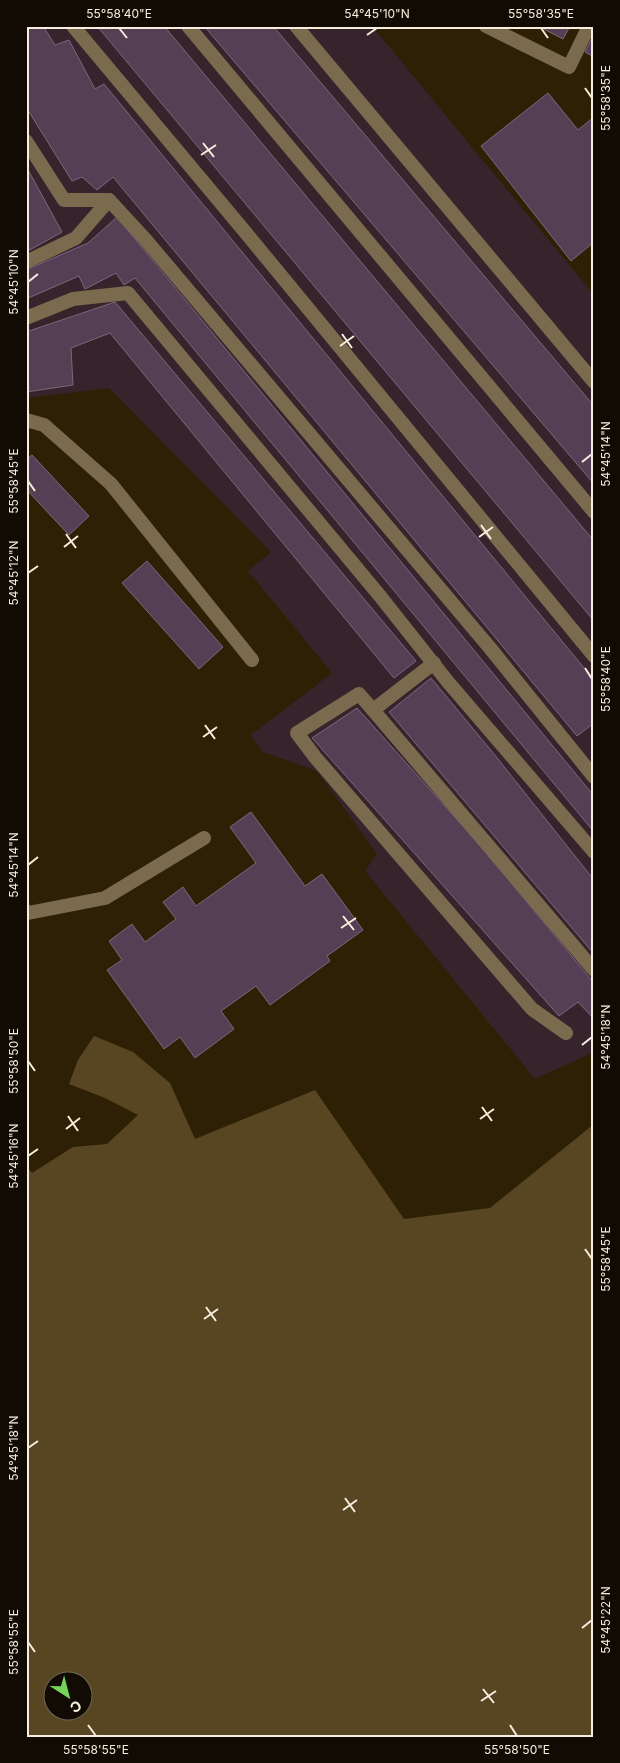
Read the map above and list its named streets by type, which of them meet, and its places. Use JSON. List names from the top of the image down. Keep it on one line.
{"north":"bottom right","coordinates":["55°58'40\"E","54°45'10\"N","55°58'35\"E","54°45'14\"N","55°58'45\"E","54°45'12\"N","54°45'18\"N","55°58'50\"E","54°45'16\"N","54°45'22\"N","55°58'55\"E"]}
